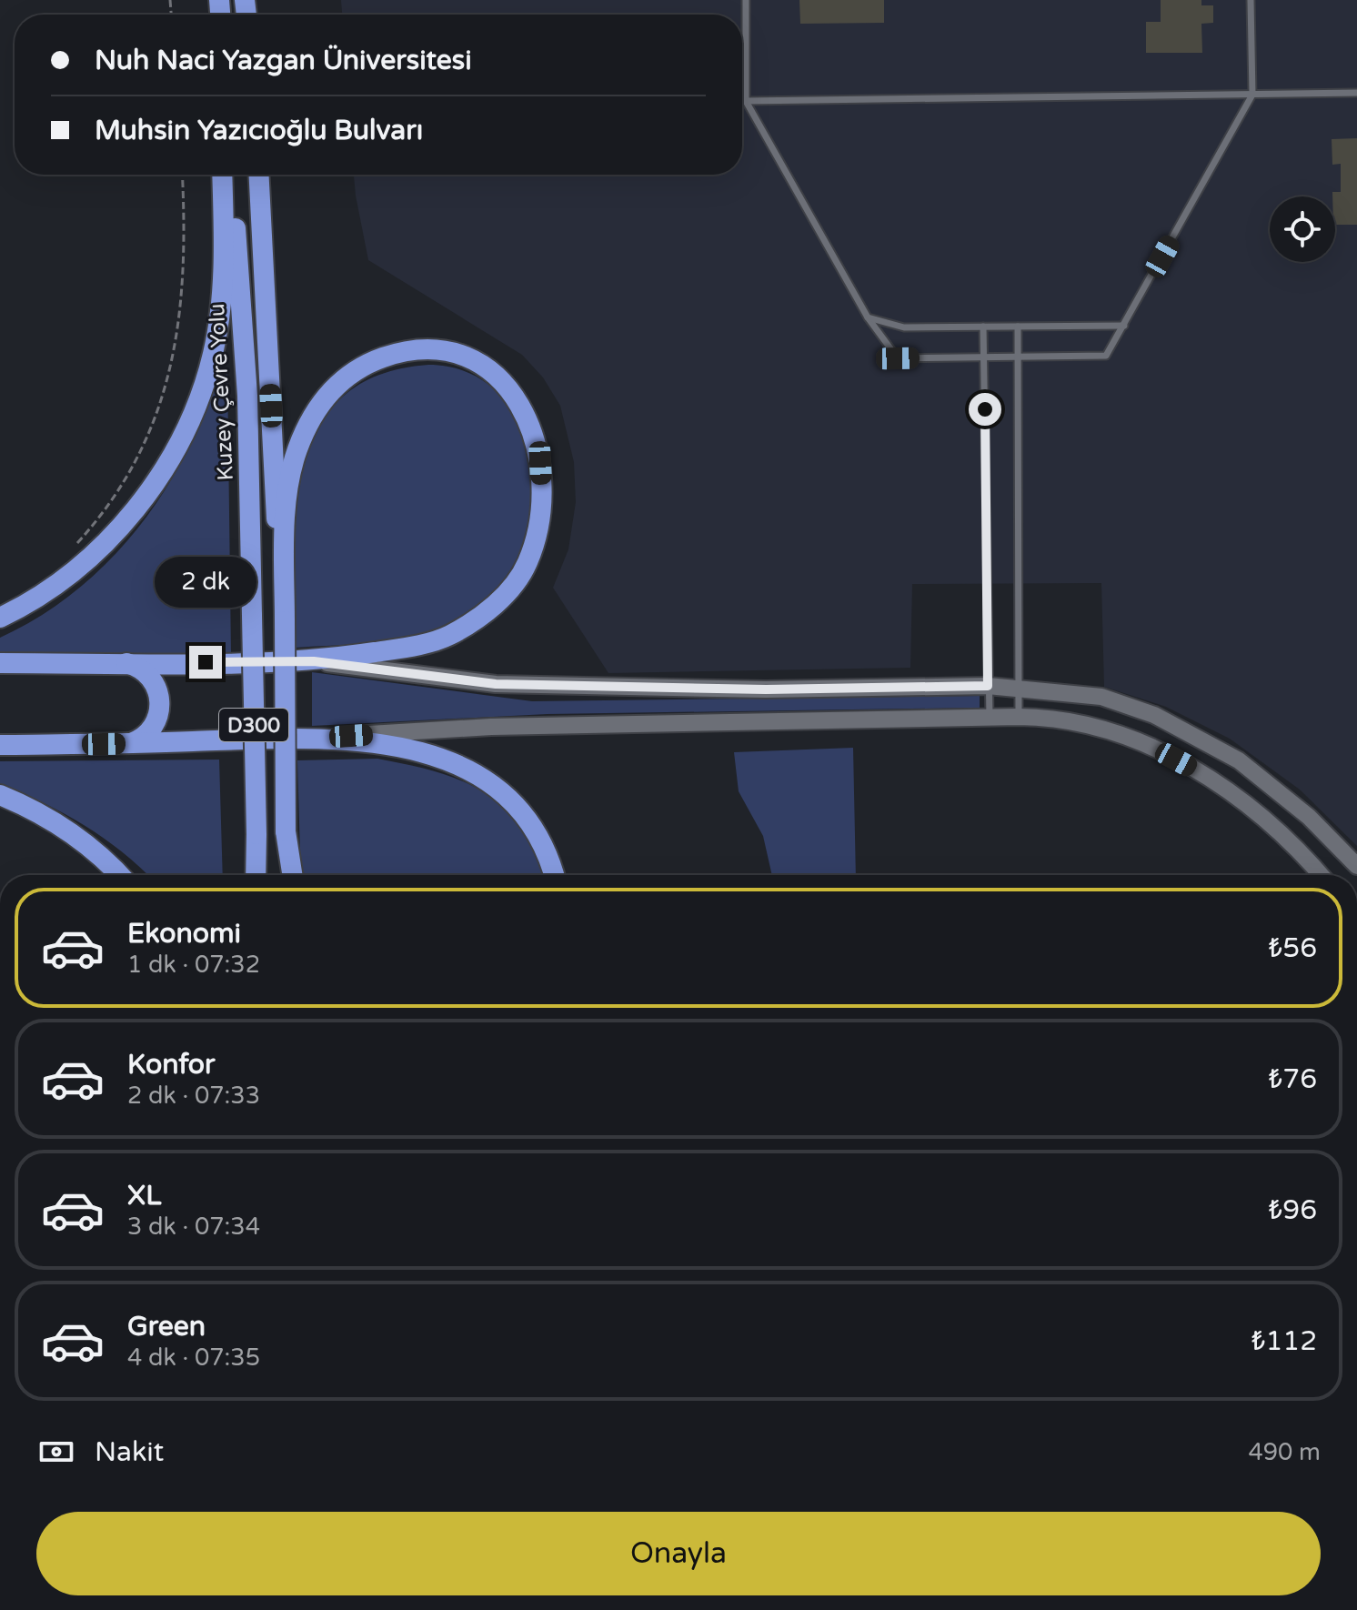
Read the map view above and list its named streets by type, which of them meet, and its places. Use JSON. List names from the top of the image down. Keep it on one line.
{"streets":{"highway":["Kuzey Çevre Yolu","D300"]},"page":{"banner":["Nuh Naci Yazgan Üniversitesi","Muhsin Yazıcıoğlu Bulvarı"],"bubble":"2 dk","list":[{"name":"Ekonomi","note":"1 dk · 07:32","value":"₺56"},{"name":"Konfor","note":"2 dk · 07:33","value":"₺76"},{"name":"XL","note":"3 dk · 07:34","value":"₺96"},{"name":"Green","note":"4 dk · 07:35","value":"₺112"}],"pay":["Nakit","490 m"],"buttons":"Onayla"}}
